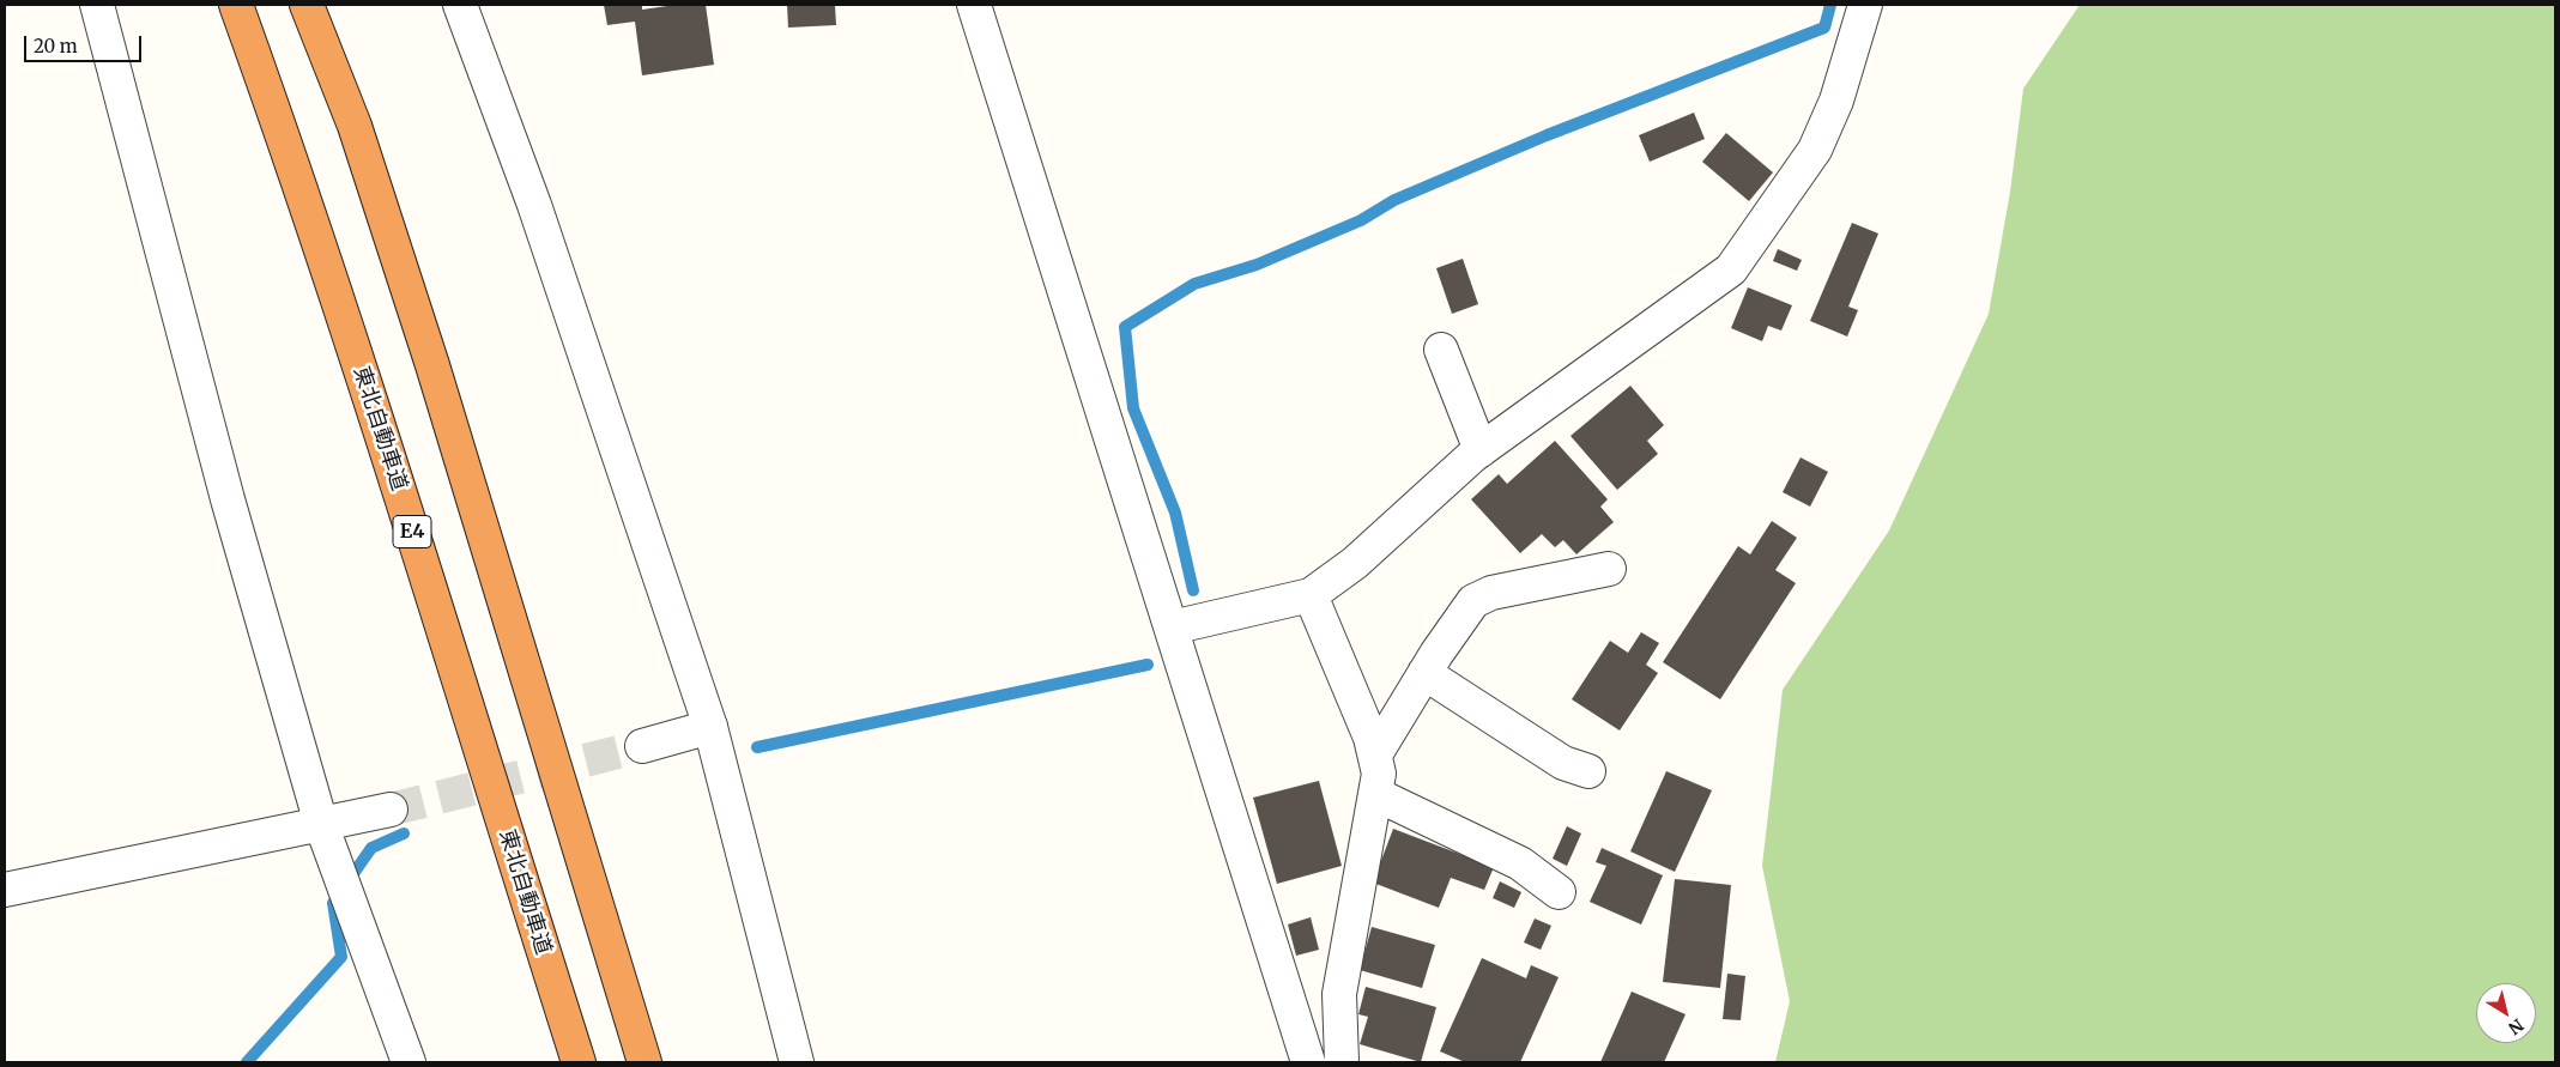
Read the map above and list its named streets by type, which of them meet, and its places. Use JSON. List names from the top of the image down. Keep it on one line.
{"streets":{"highway":["東北自動車道","E4"]},"scale_bar":"20 m","north":"bottom right"}
